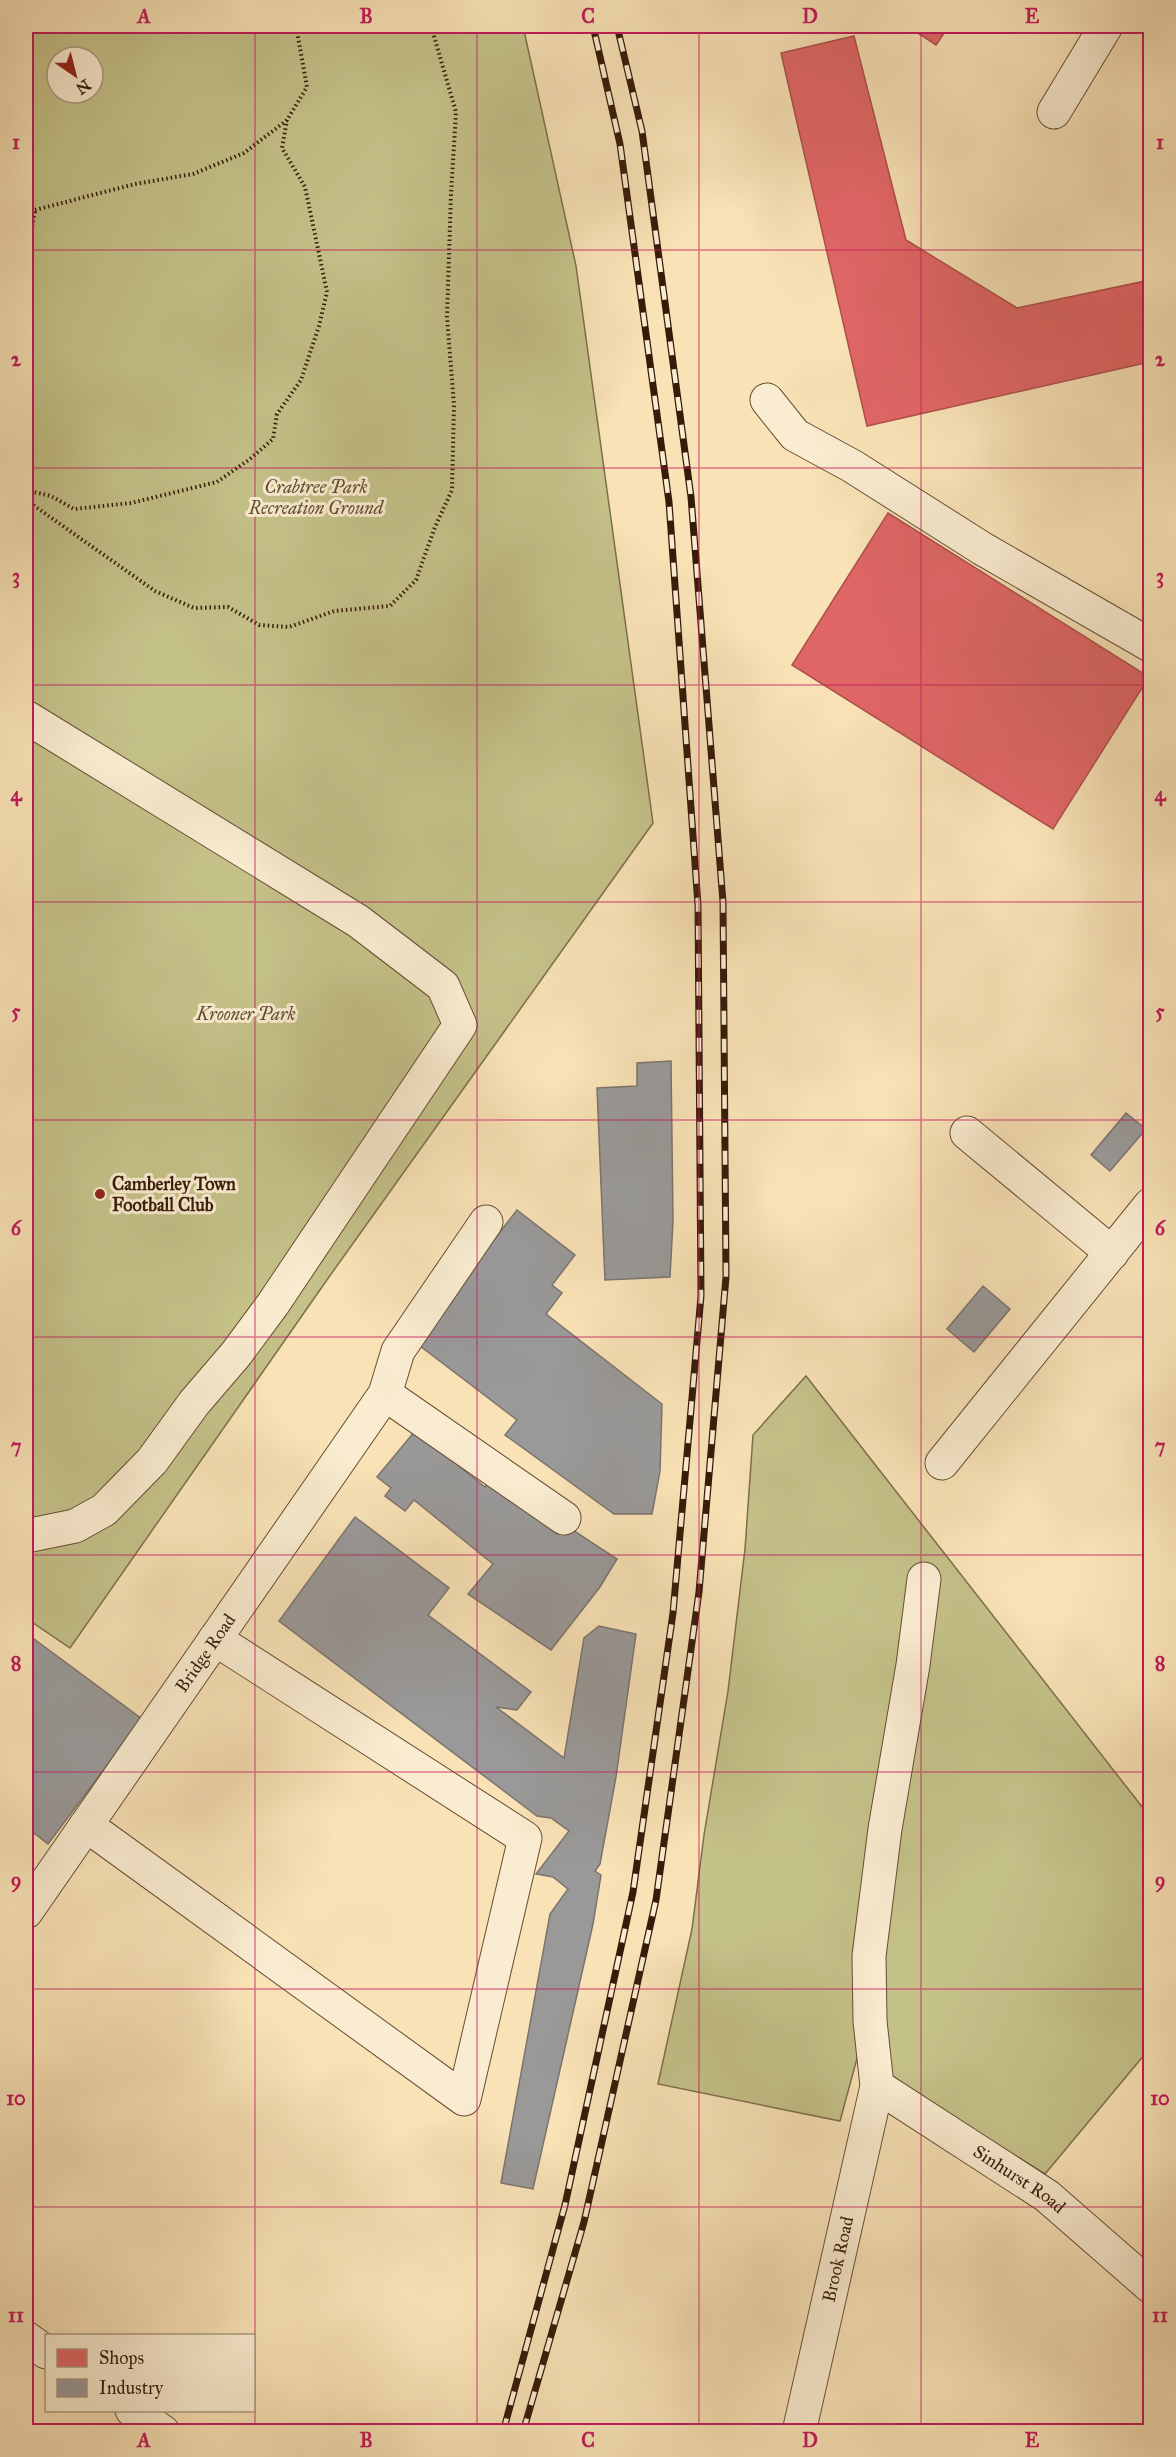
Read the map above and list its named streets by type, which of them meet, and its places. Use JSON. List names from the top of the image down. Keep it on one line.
{"streets":{"street":["Bridge Road","Sinhurst Road","Brook Road"]},"crossings":[["Sinhurst Road","Brook Road"]],"parks":["Crabtree Park Recreation Ground","Krooner Park"],"places":["Camberley Town Football Club"],"legend":["Shops","Industry"],"north":"bottom right","grid":{"columns":["A","B","C","D","E"],"rows":["1","2","3","4","5","6","7","8","9","10","11"]}}
